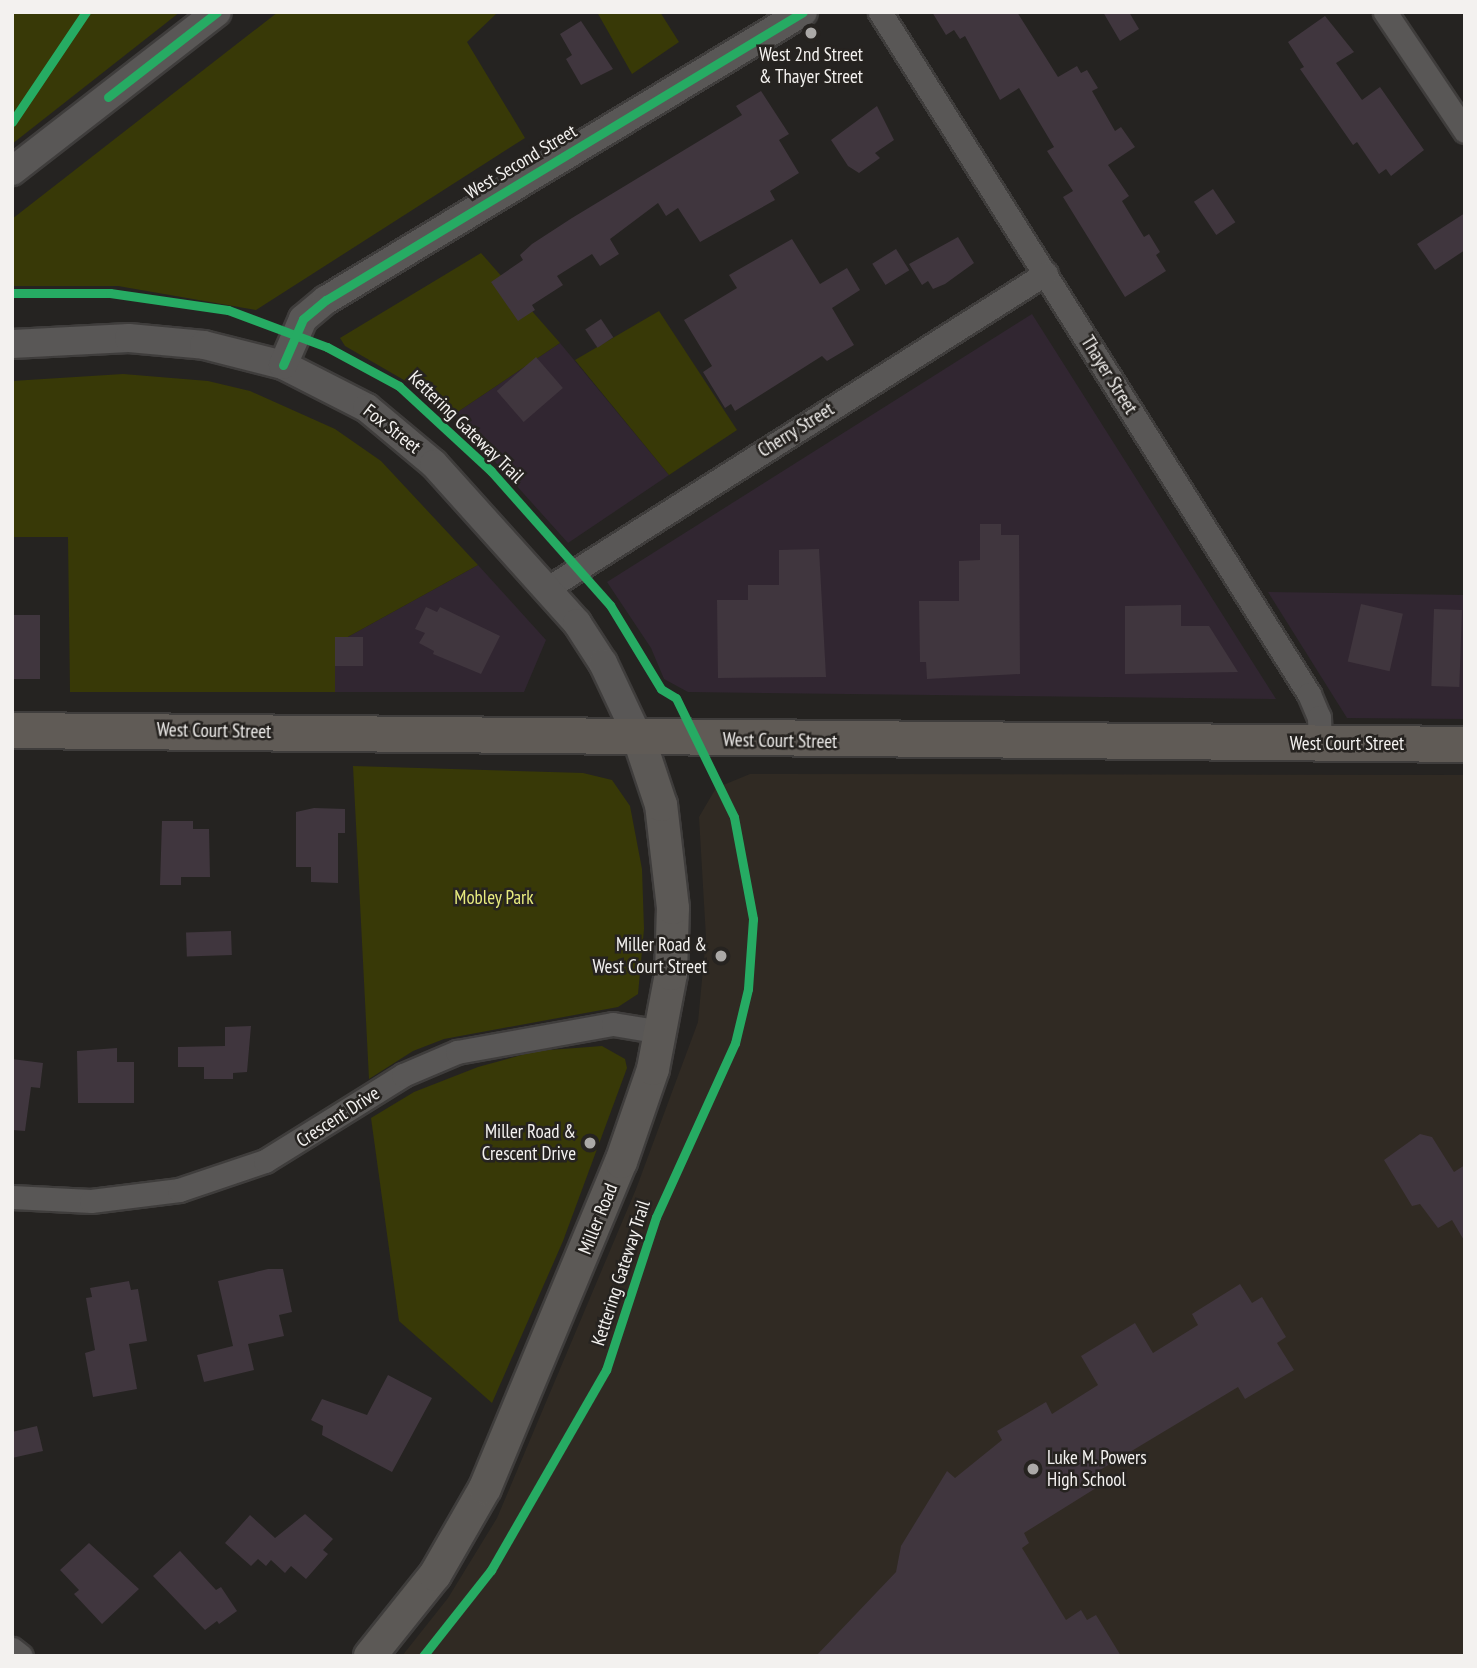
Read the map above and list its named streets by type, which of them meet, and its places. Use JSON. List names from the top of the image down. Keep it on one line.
{"streets":{"main road":["West Court Street","Miller Road"],"street":["West Second Street","Thayer Street","Fox Street","Cherry Street","Crescent Drive"],"cycle path":["Kettering Gateway Trail"]},"crossings":[["West Second Street","Fox Street"],["Thayer Street","Cherry Street"],["Thayer Street","West Court Street"],["Fox Street","Cherry Street"],["Fox Street","West Court Street"],["Fox Street","Miller Road"],["West Court Street","Miller Road"],["Crescent Drive","Miller Road"]],"parks":["Mobley Park"],"places":["West 2nd Street & Thayer Street","Miller Road & West Court Street","Miller Road & Crescent Drive","Luke M. Powers High School"]}
